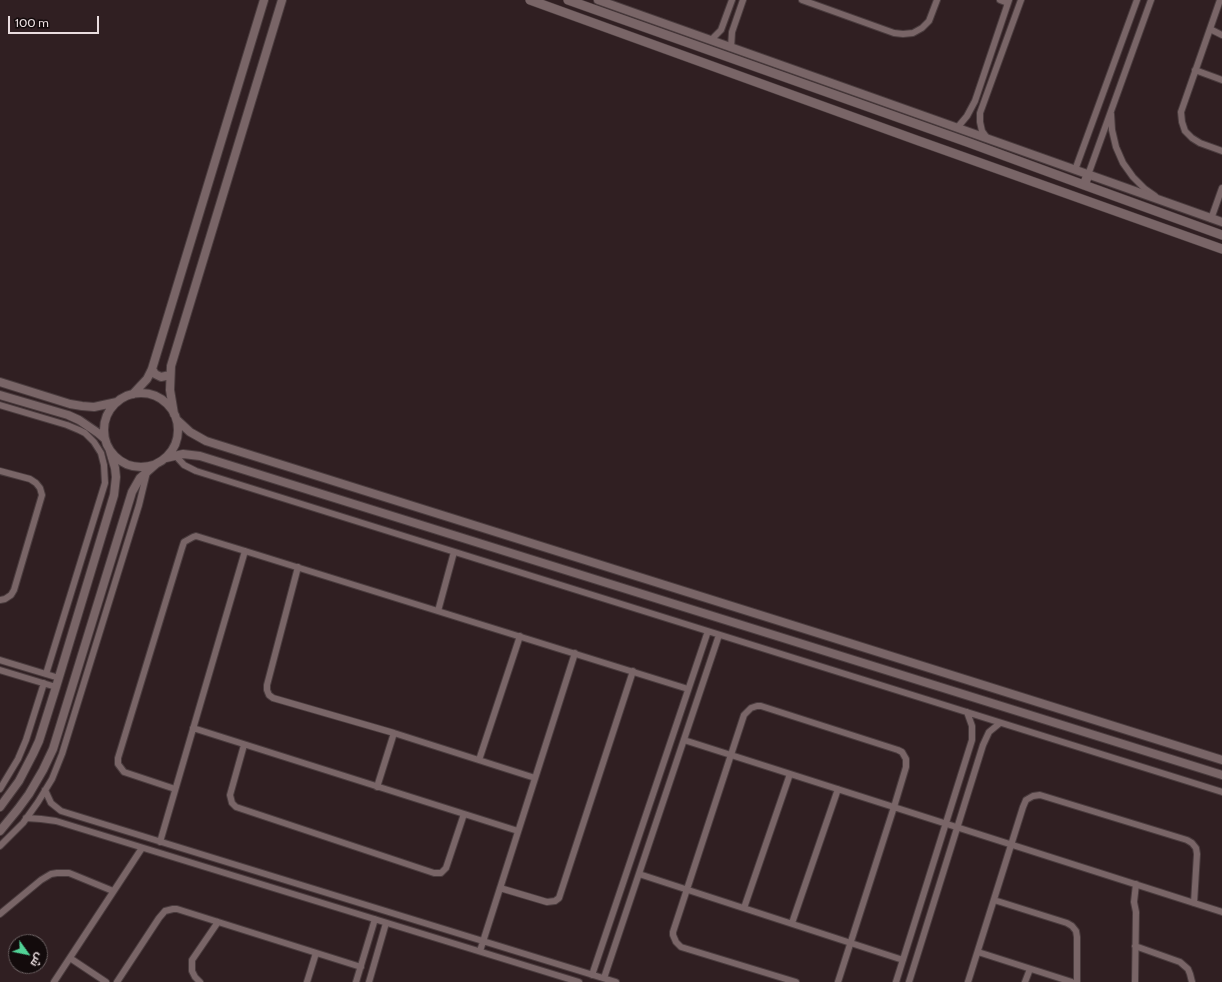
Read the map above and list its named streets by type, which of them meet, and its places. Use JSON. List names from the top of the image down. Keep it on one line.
{"scale_bar":"100 m","north":"bottom right"}
